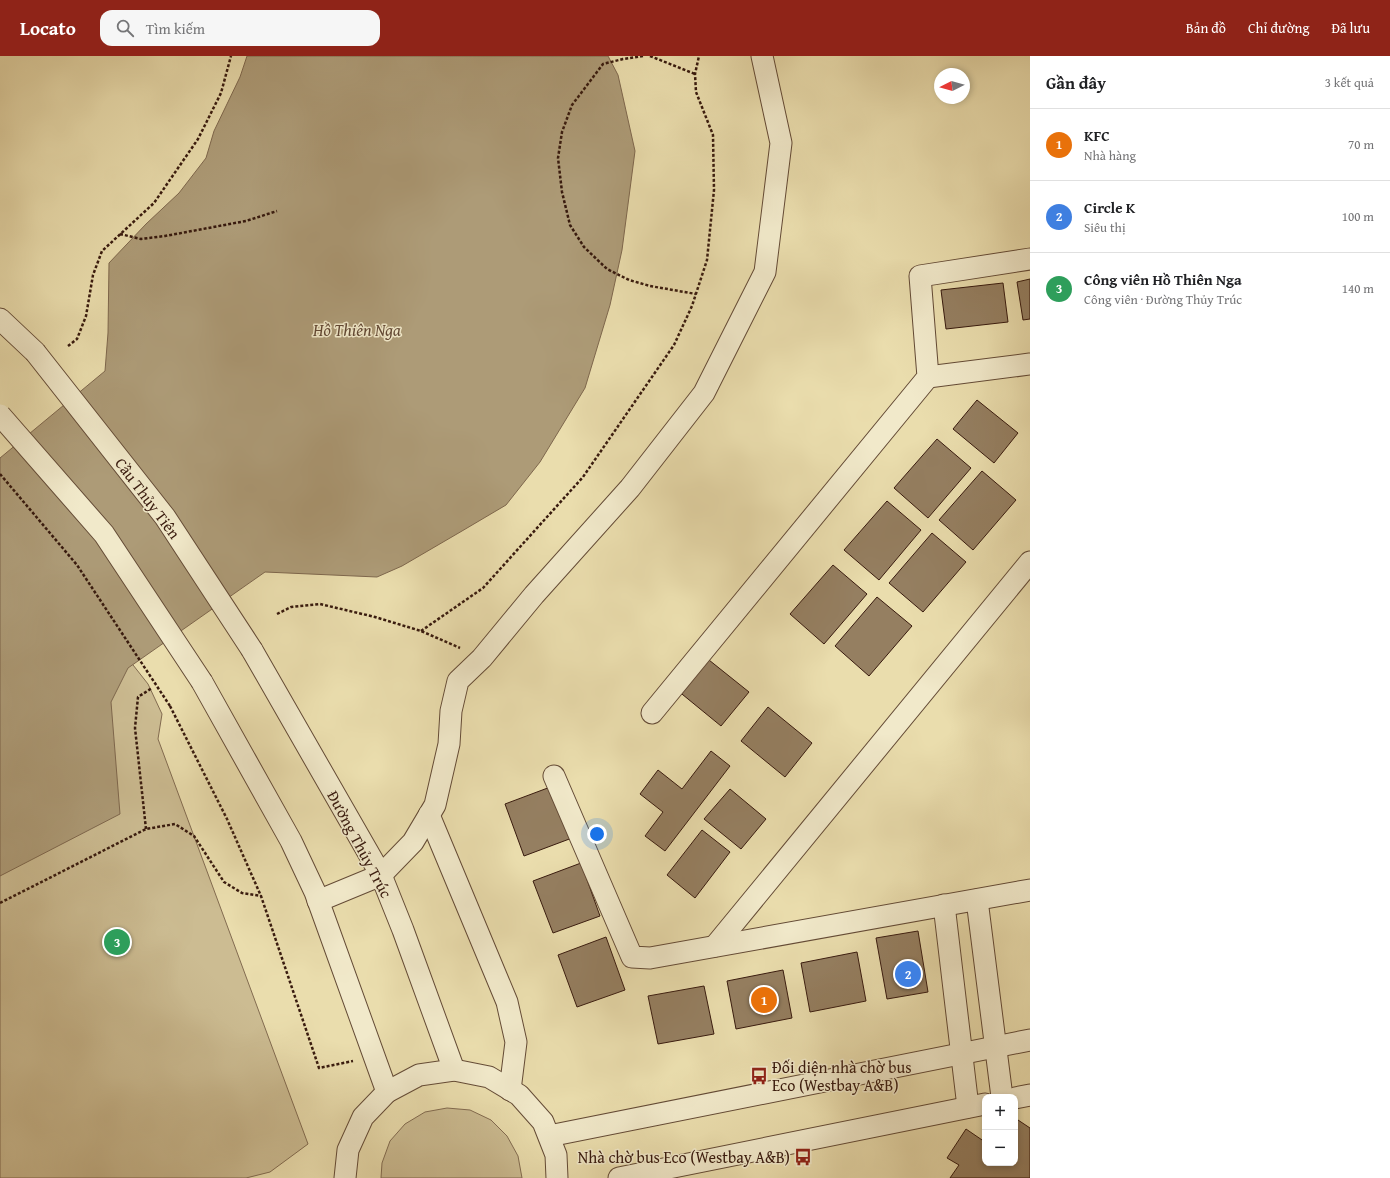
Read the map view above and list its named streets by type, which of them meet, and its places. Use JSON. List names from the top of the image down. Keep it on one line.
{"streets":{"street":["Cầu Thủy Tiên","Đường Thủy Trúc"]},"crossings":[["Cầu Thủy Tiên","Đường Thủy Trúc"]],"water":["Hồ Thiên Nga"],"places":{"bus stop":["Đối diện nhà chờ bus Eco (Westbay A&B)","Nhà chờ bus Eco (Westbay A&B)"]},"north":"left","page":{"header":"Locato","search":"Tìm kiếm","nav":["Bản đồ","Chỉ đường","Đã lưu"],"heading":["Gần đây","3 kết quả"],"list":[{"mark":"1","name":"KFC","note":"Nhà hàng","value":"70 m"},{"mark":"2","name":"Circle K","note":"Siêu thị","value":"100 m"},{"mark":"3","name":"Công viên Hồ Thiên Nga","note":"Công viên · Đường Thủy Trúc","value":"140 m"}],"pins":["3","2","1"],"map_buttons":["+","−"]}}
